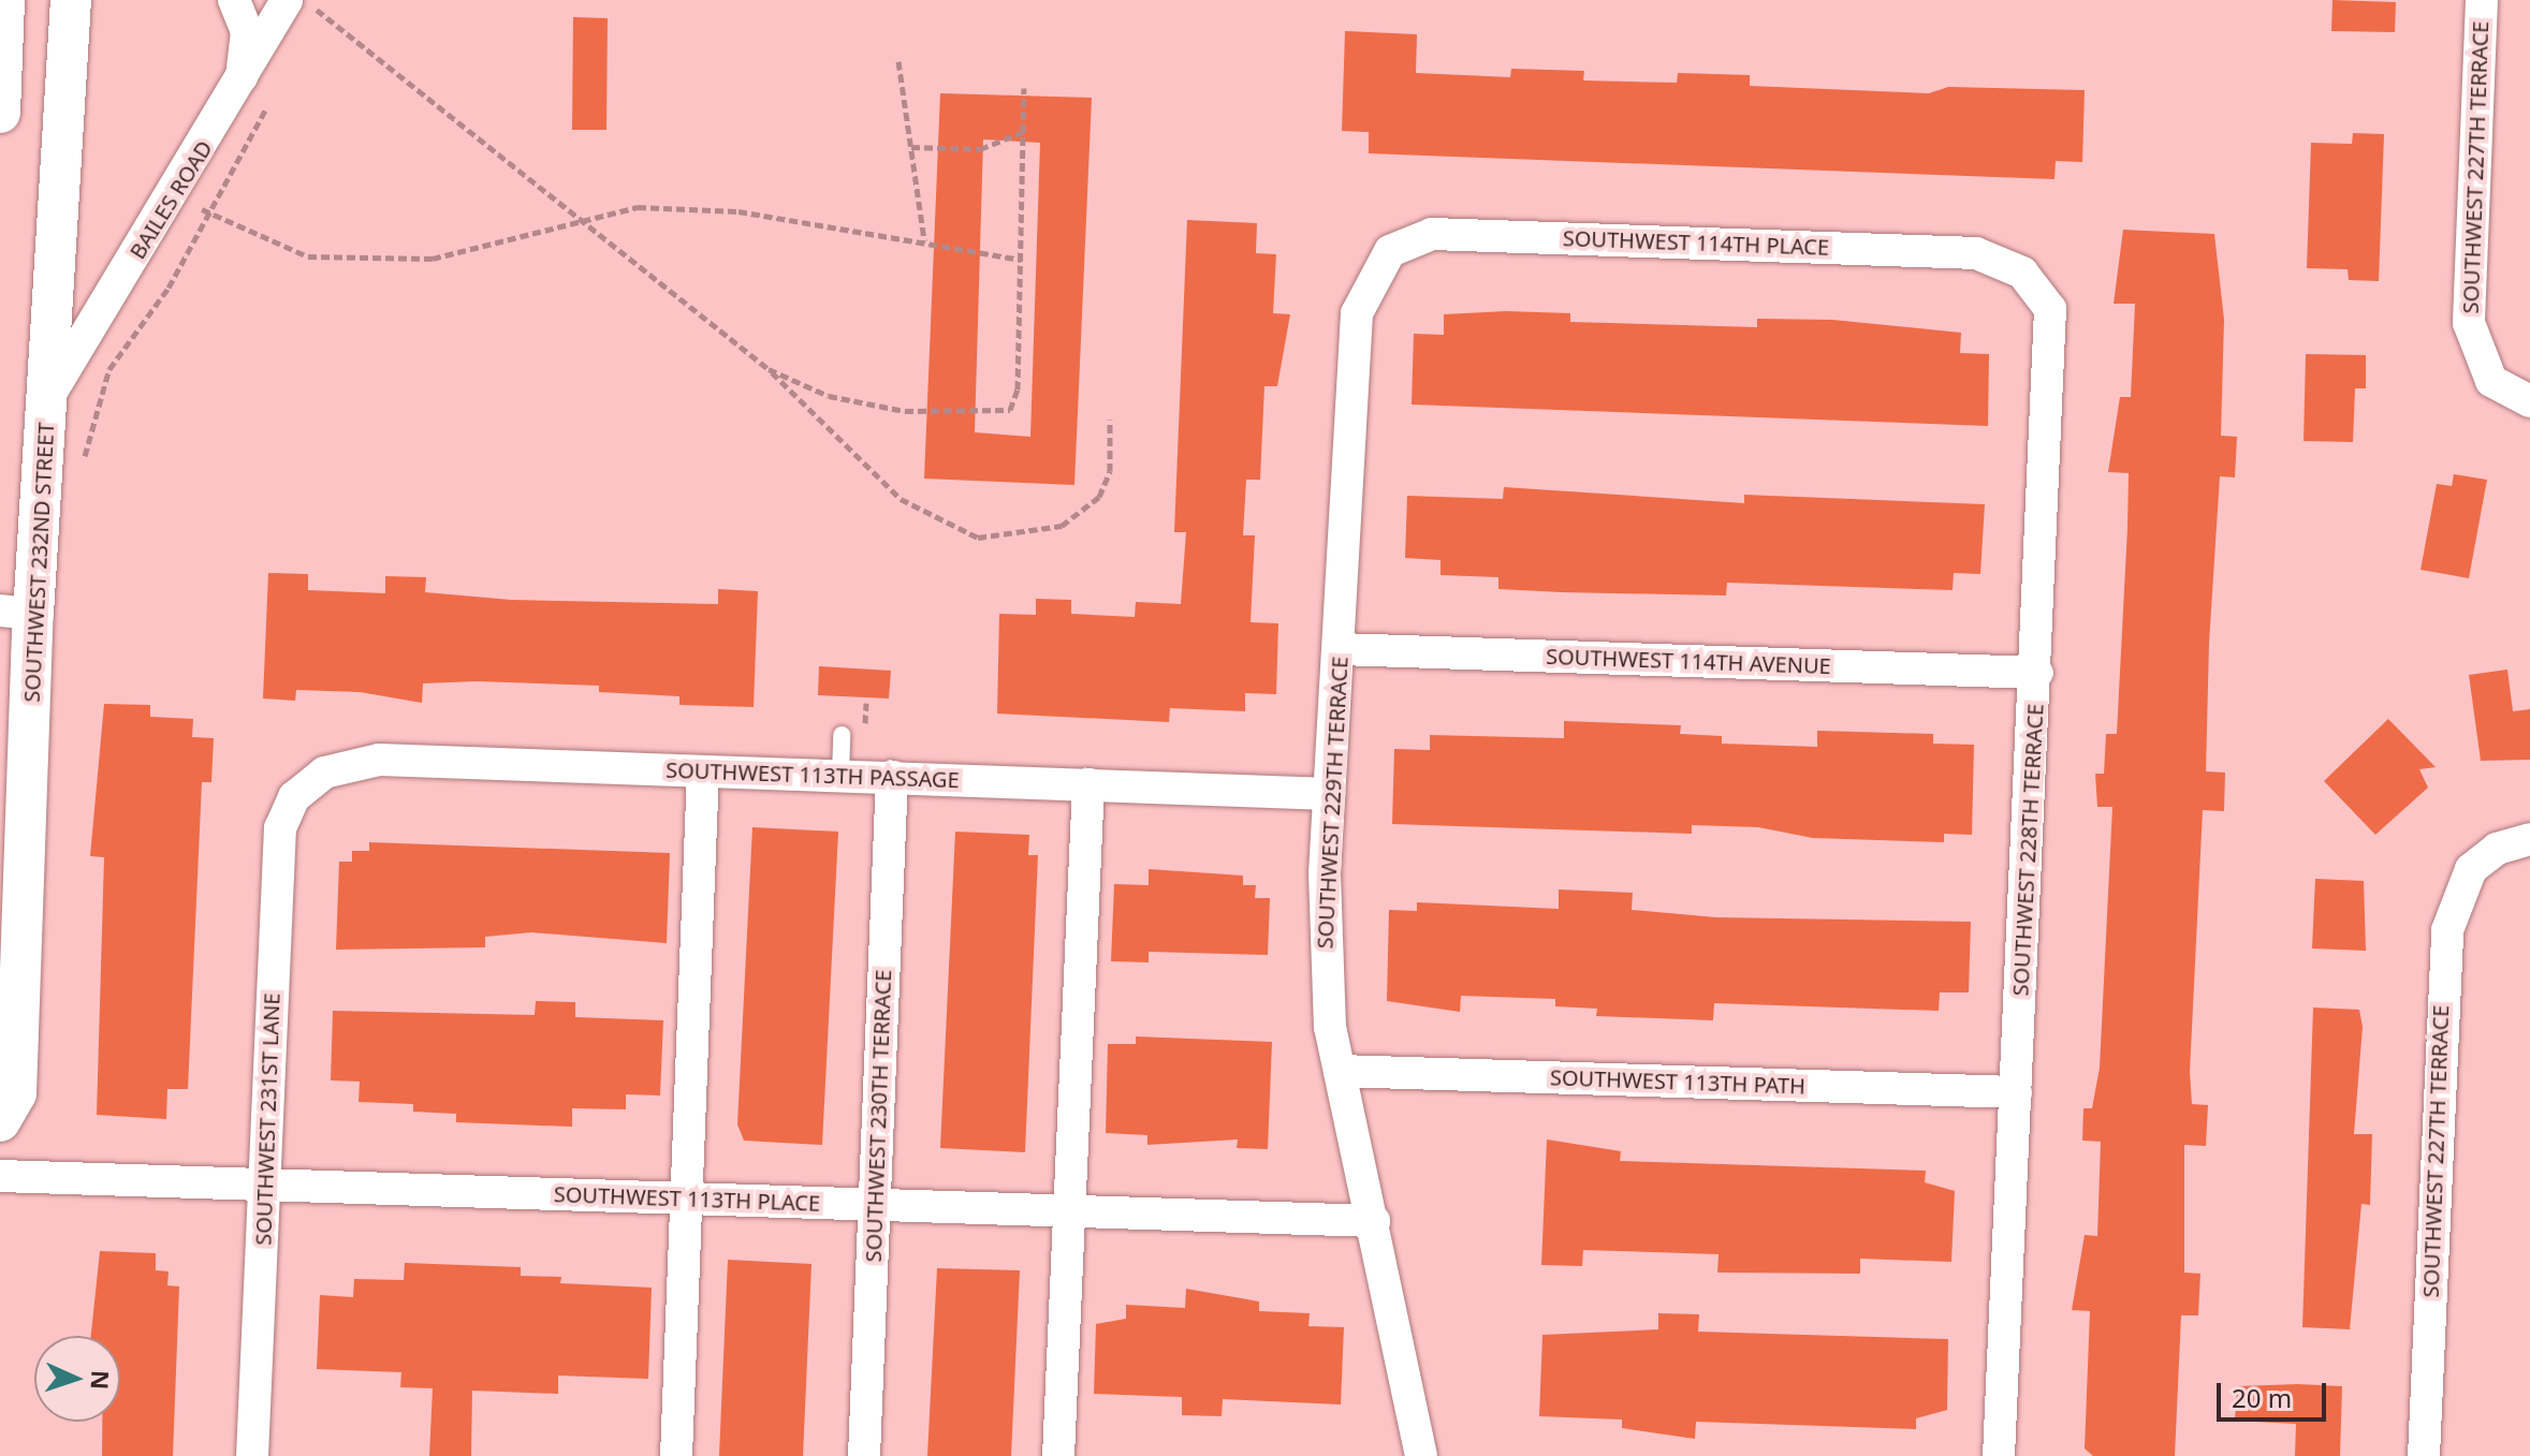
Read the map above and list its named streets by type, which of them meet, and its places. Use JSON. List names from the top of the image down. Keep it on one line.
{"streets":{"street":["SOUTHWEST 227TH TERRACE","BAILES ROAD","SOUTHWEST 114TH PLACE","SOUTHWEST 232ND STREET","SOUTHWEST 114TH AVENUE","SOUTHWEST 113TH PASSAGE","SOUTHWEST 229TH TERRACE","SOUTHWEST 228TH TERRACE","SOUTHWEST 113TH PATH","SOUTHWEST 230TH TERRACE","SOUTHWEST 231ST LANE","SOUTHWEST 113TH PLACE"]},"crossings":[["BAILES ROAD","SOUTHWEST 232ND STREET"],["SOUTHWEST 114TH PLACE","SOUTHWEST 229TH TERRACE"],["SOUTHWEST 114TH PLACE","SOUTHWEST 228TH TERRACE"],["SOUTHWEST 114TH AVENUE","SOUTHWEST 229TH TERRACE"],["SOUTHWEST 114TH AVENUE","SOUTHWEST 228TH TERRACE"],["SOUTHWEST 113TH PASSAGE","SOUTHWEST 229TH TERRACE"],["SOUTHWEST 113TH PASSAGE","SOUTHWEST 230TH TERRACE"],["SOUTHWEST 113TH PASSAGE","SOUTHWEST 231ST LANE"],["SOUTHWEST 229TH TERRACE","SOUTHWEST 113TH PATH"],["SOUTHWEST 229TH TERRACE","SOUTHWEST 113TH PLACE"],["SOUTHWEST 228TH TERRACE","SOUTHWEST 113TH PATH"],["SOUTHWEST 230TH TERRACE","SOUTHWEST 113TH PLACE"],["SOUTHWEST 231ST LANE","SOUTHWEST 113TH PLACE"]],"scale_bar":"20 m","north":"right"}
